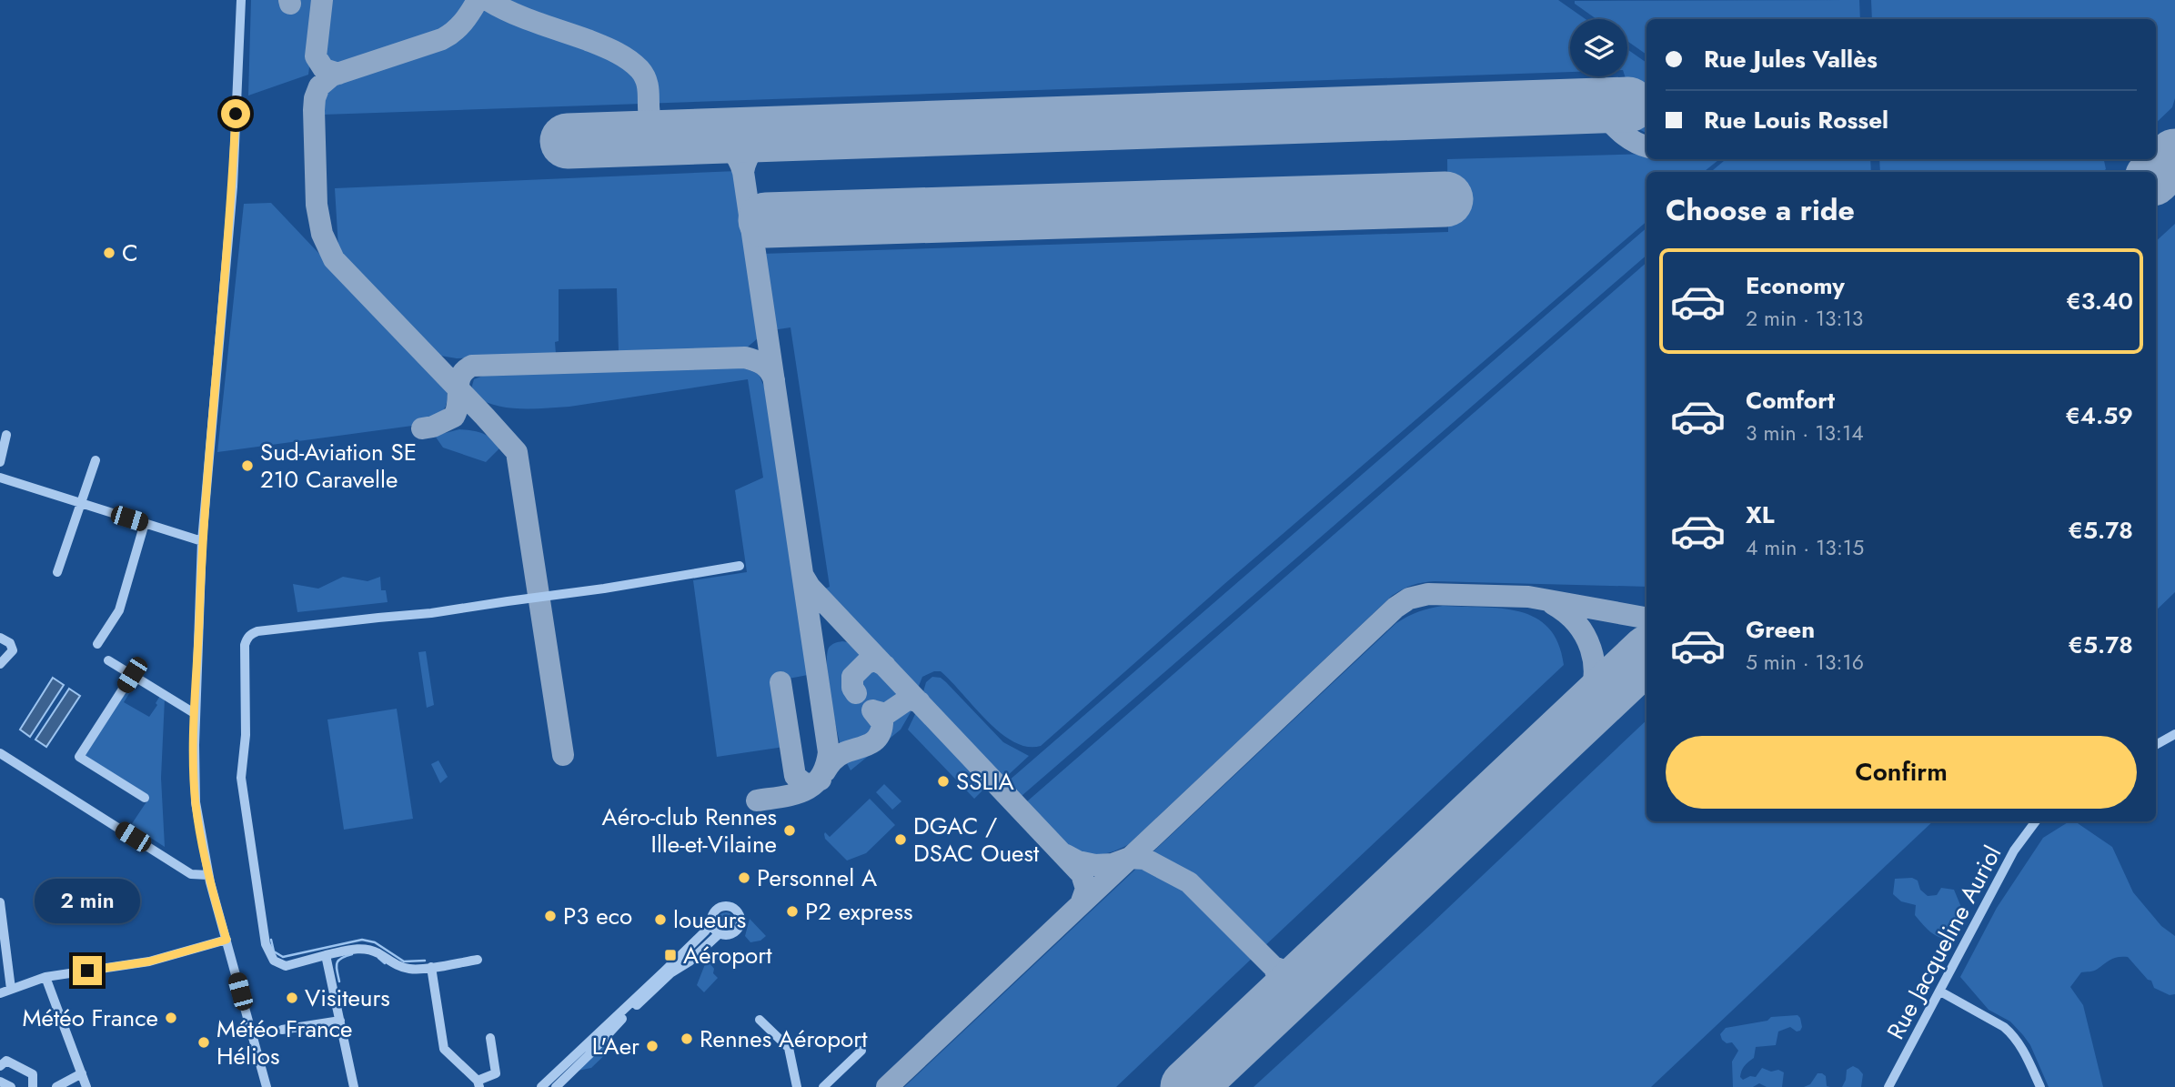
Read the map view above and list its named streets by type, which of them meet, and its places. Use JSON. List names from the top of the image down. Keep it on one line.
{"streets":{"street":["Rue Jacqueline Auriol"]},"places":{"other":["C","Sud-Aviation SE 210 Caravelle","SSLIA","Aéro-club Rennes Ille-et-Vilaine","DGAC / DSAC Ouest","Personnel A","P2 express","P3 eco","loueurs","Visiteurs","Météo France","Rennes Aéroport","Météo France Hélios","L'Aer"],"transit":["Aéroport"]},"page":{"banner":["Rue Jules Vallès","Rue Louis Rossel"],"heading":"Choose a ride","list":[{"name":"Economy","note":"2 min · 13:13","value":"€3.40"},{"name":"Comfort","note":"3 min · 13:14","value":"€4.59"},{"name":"XL","note":"4 min · 13:15","value":"€5.78"},{"name":"Green","note":"5 min · 13:16","value":"€5.78"}],"buttons":"Confirm","bubble":"2 min"}}
